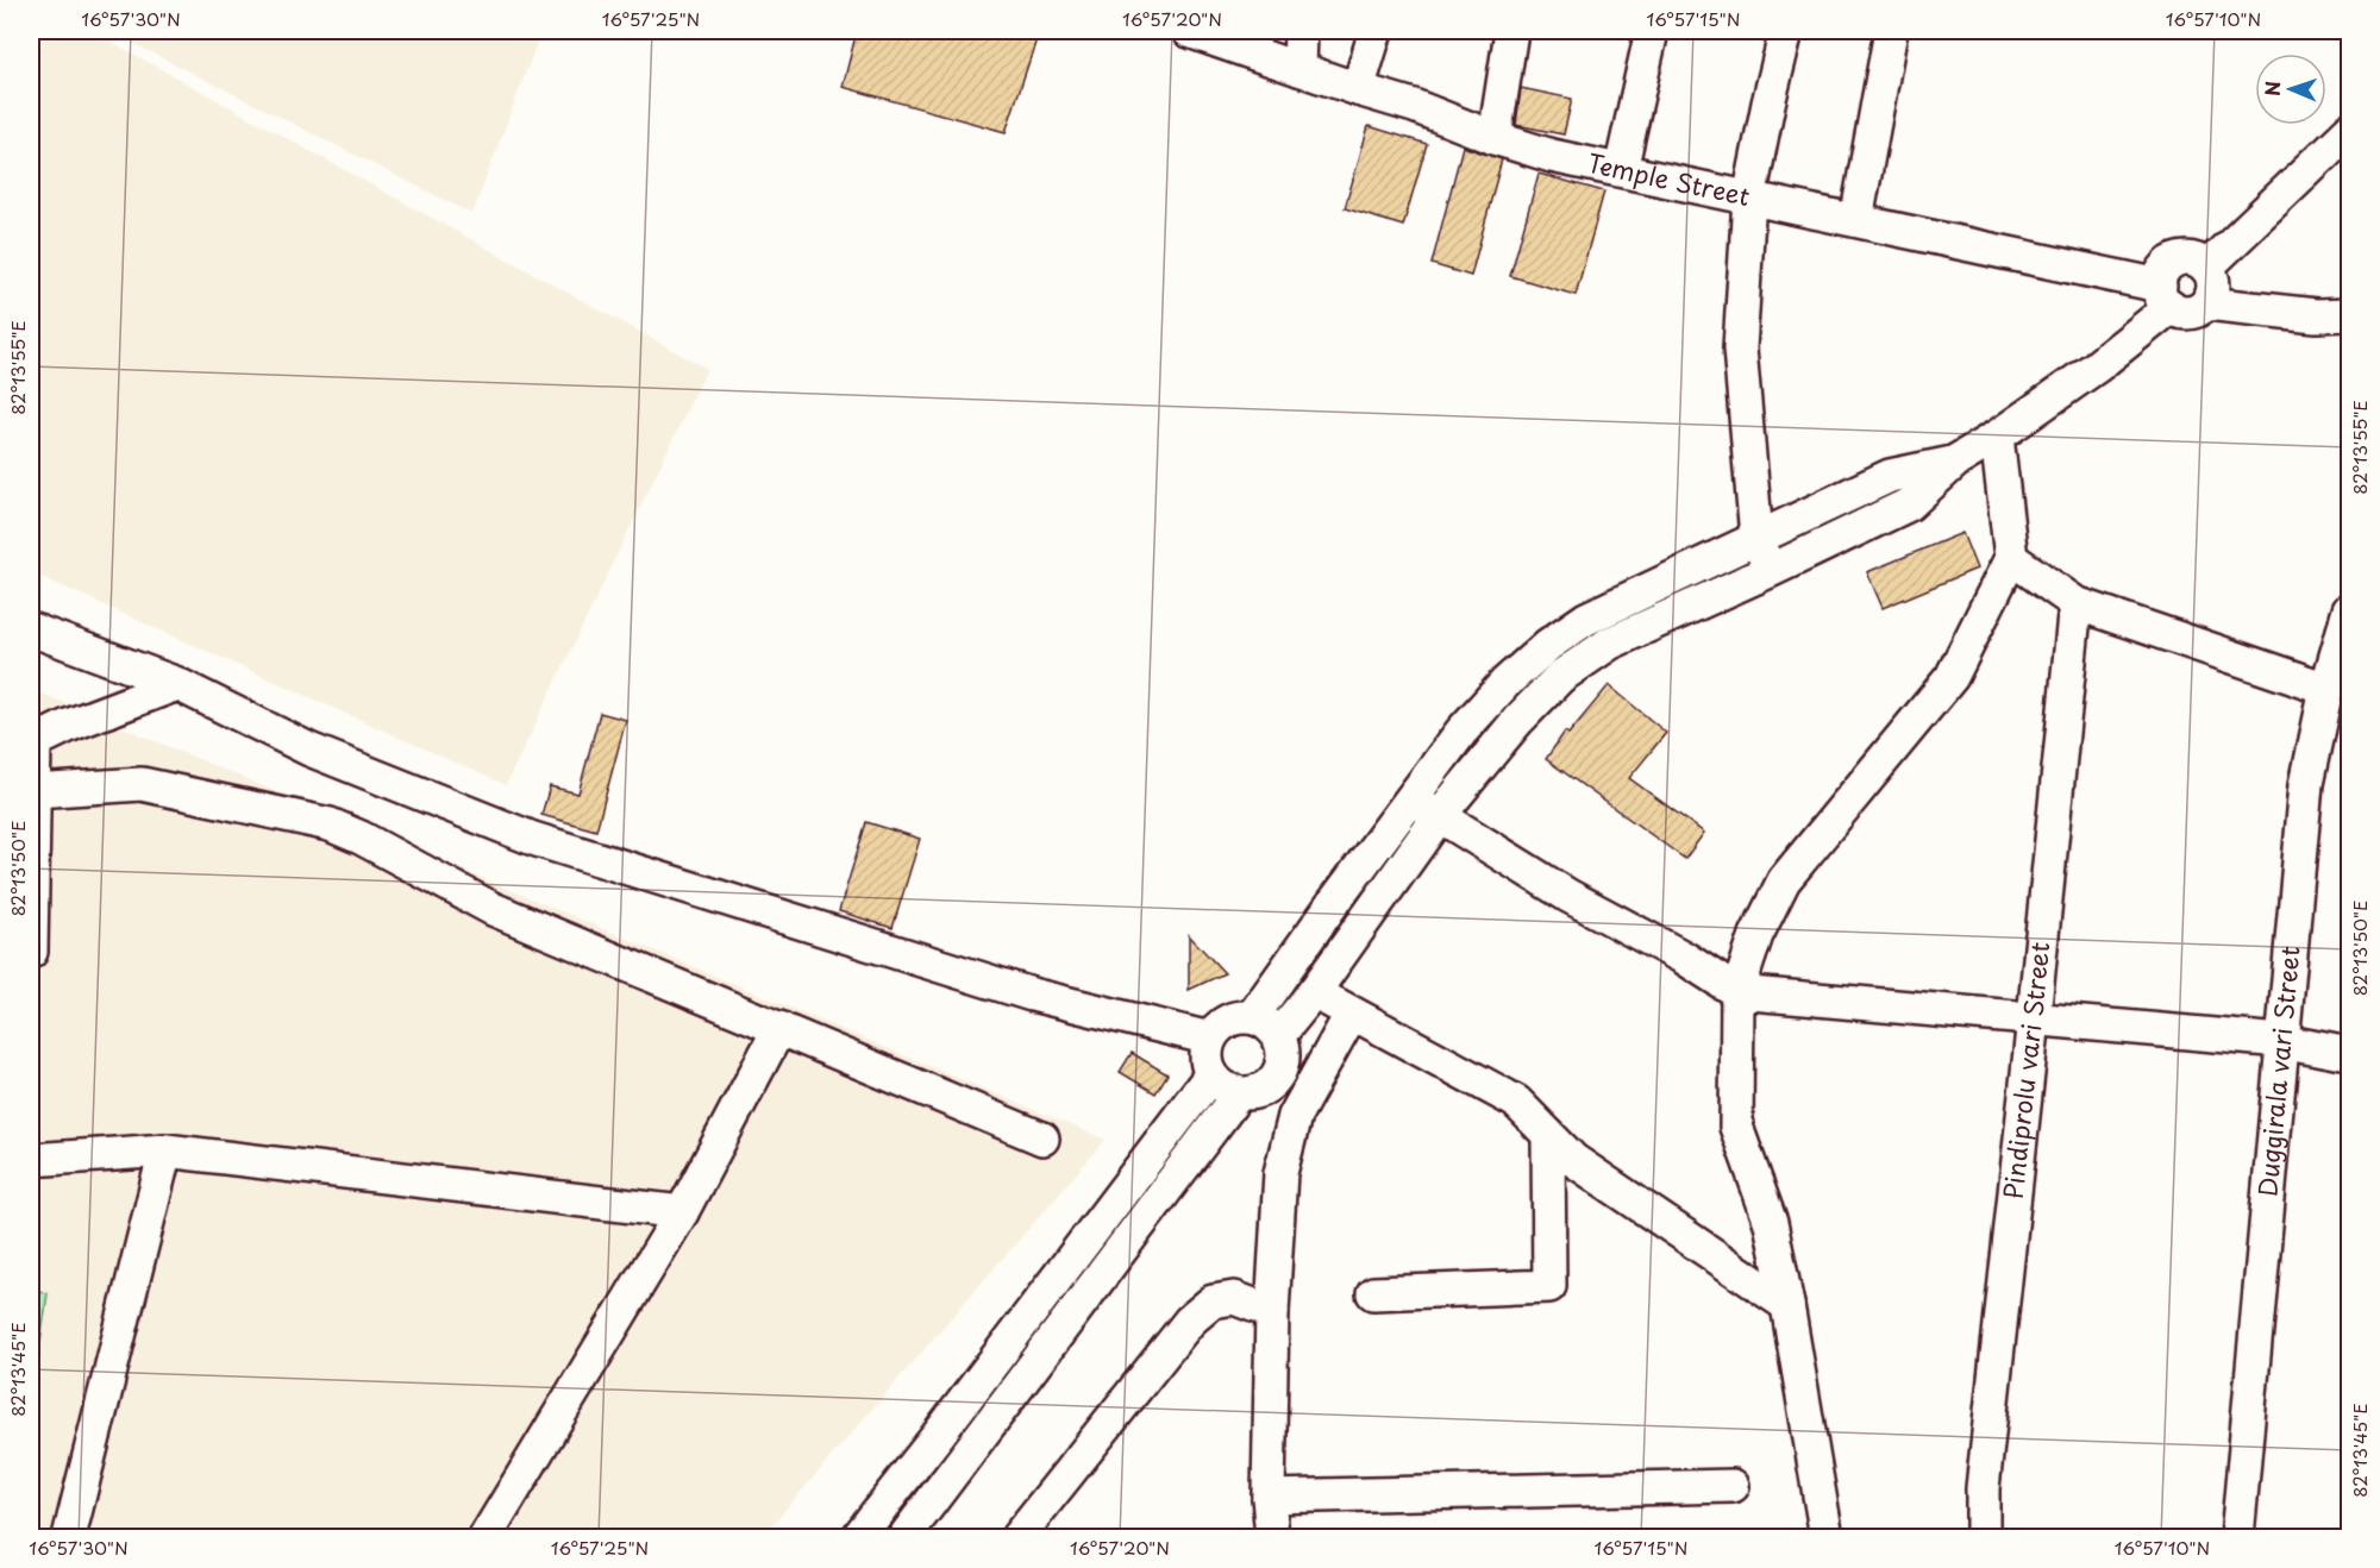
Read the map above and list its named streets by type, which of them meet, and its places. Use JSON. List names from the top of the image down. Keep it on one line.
{"streets":{"street":["Temple Street","Pindiprolu vari Street","Duggirala vari Street"]},"north":"left","coordinates":["16°57'30\"N","16°57'25\"N","16°57'20\"N","16°57'15\"N","16°57'10\"N","82°13'55\"E","82°13'50\"E","82°13'45\"E"]}
